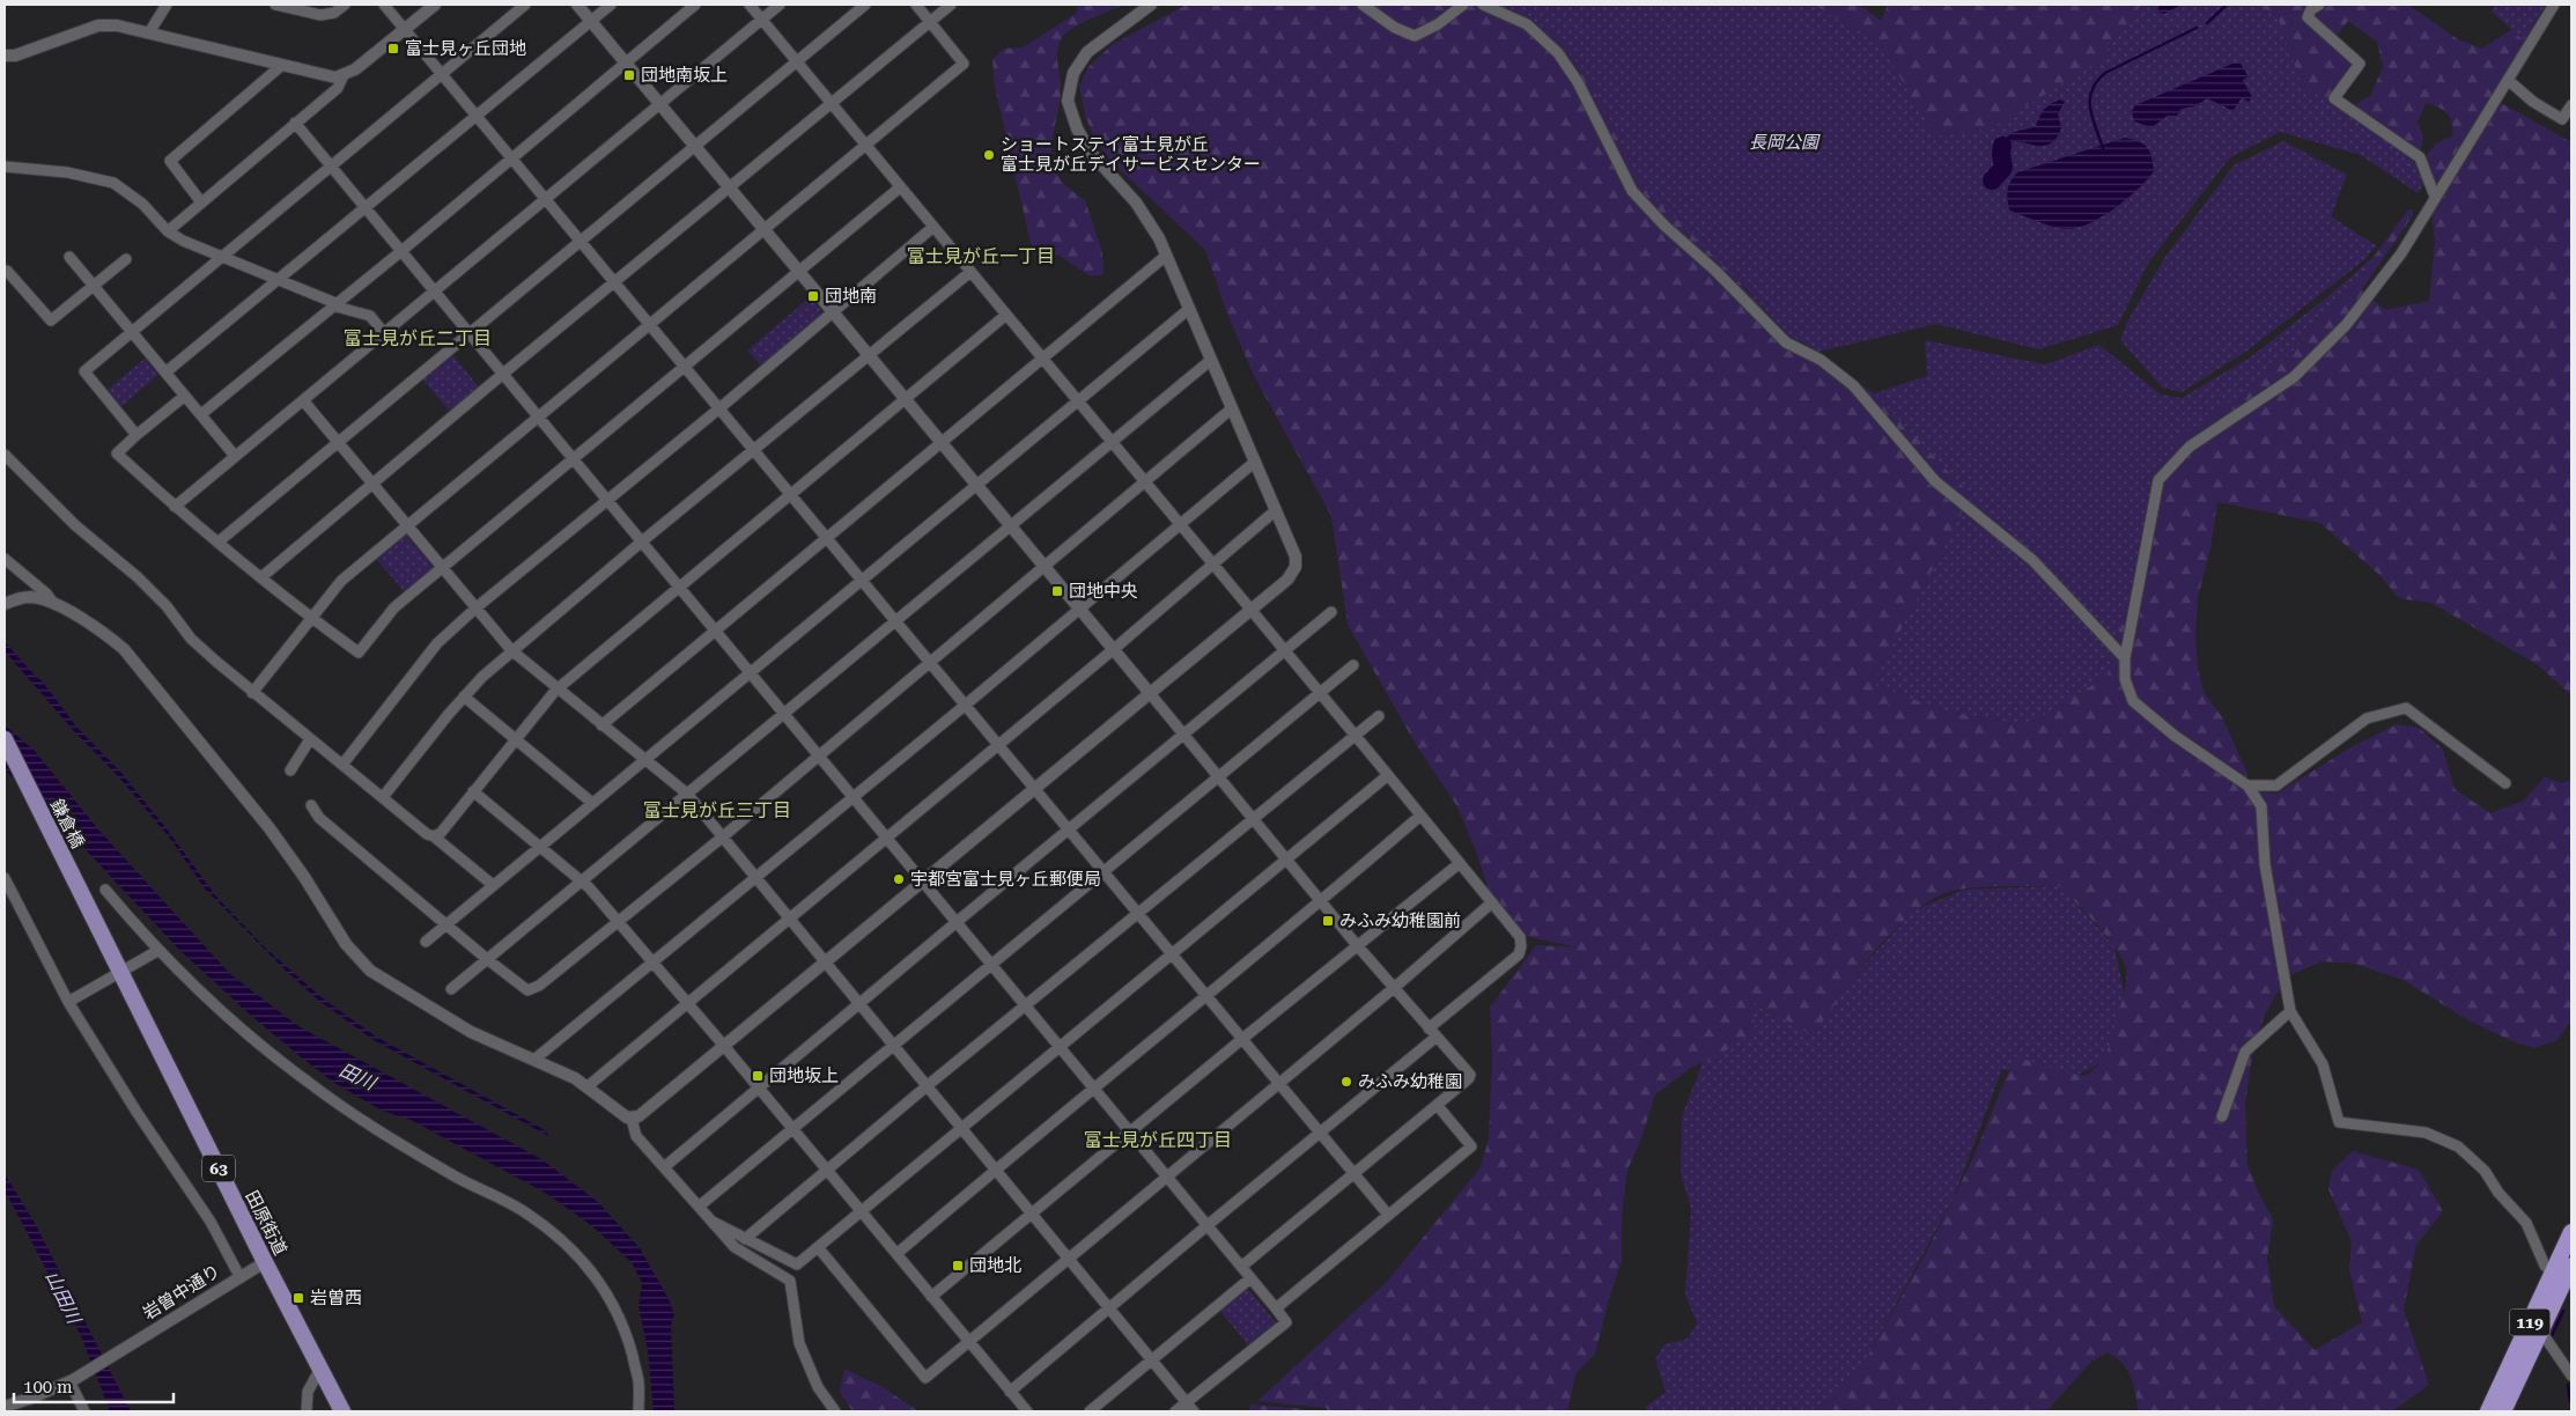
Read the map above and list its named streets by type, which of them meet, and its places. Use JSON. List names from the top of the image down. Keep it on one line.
{"streets":{"highway":["119"],"main road":["鎌倉橋","63","田原街道"],"street":["岩曽中通り"]},"crossings":[["鎌倉橋","田原街道"],["田原街道","岩曽中通り"]],"districts":["富士見が丘一丁目","富士見が丘二丁目","富士見が丘三丁目","富士見が丘四丁目"],"water":["田川","山田川"],"parks":["長岡公園"],"places":{"transit":["富士見ヶ丘団地","団地南坂上","団地南","団地中央","みふみ幼稚園前","団地坂上","団地北","岩曽西"],"other":["ショートステイ富士見が丘 富士見が丘デイサービスセンター","宇都宮富士見ヶ丘郵便局","みふみ幼稚園"]},"scale_bar":"100 m"}
